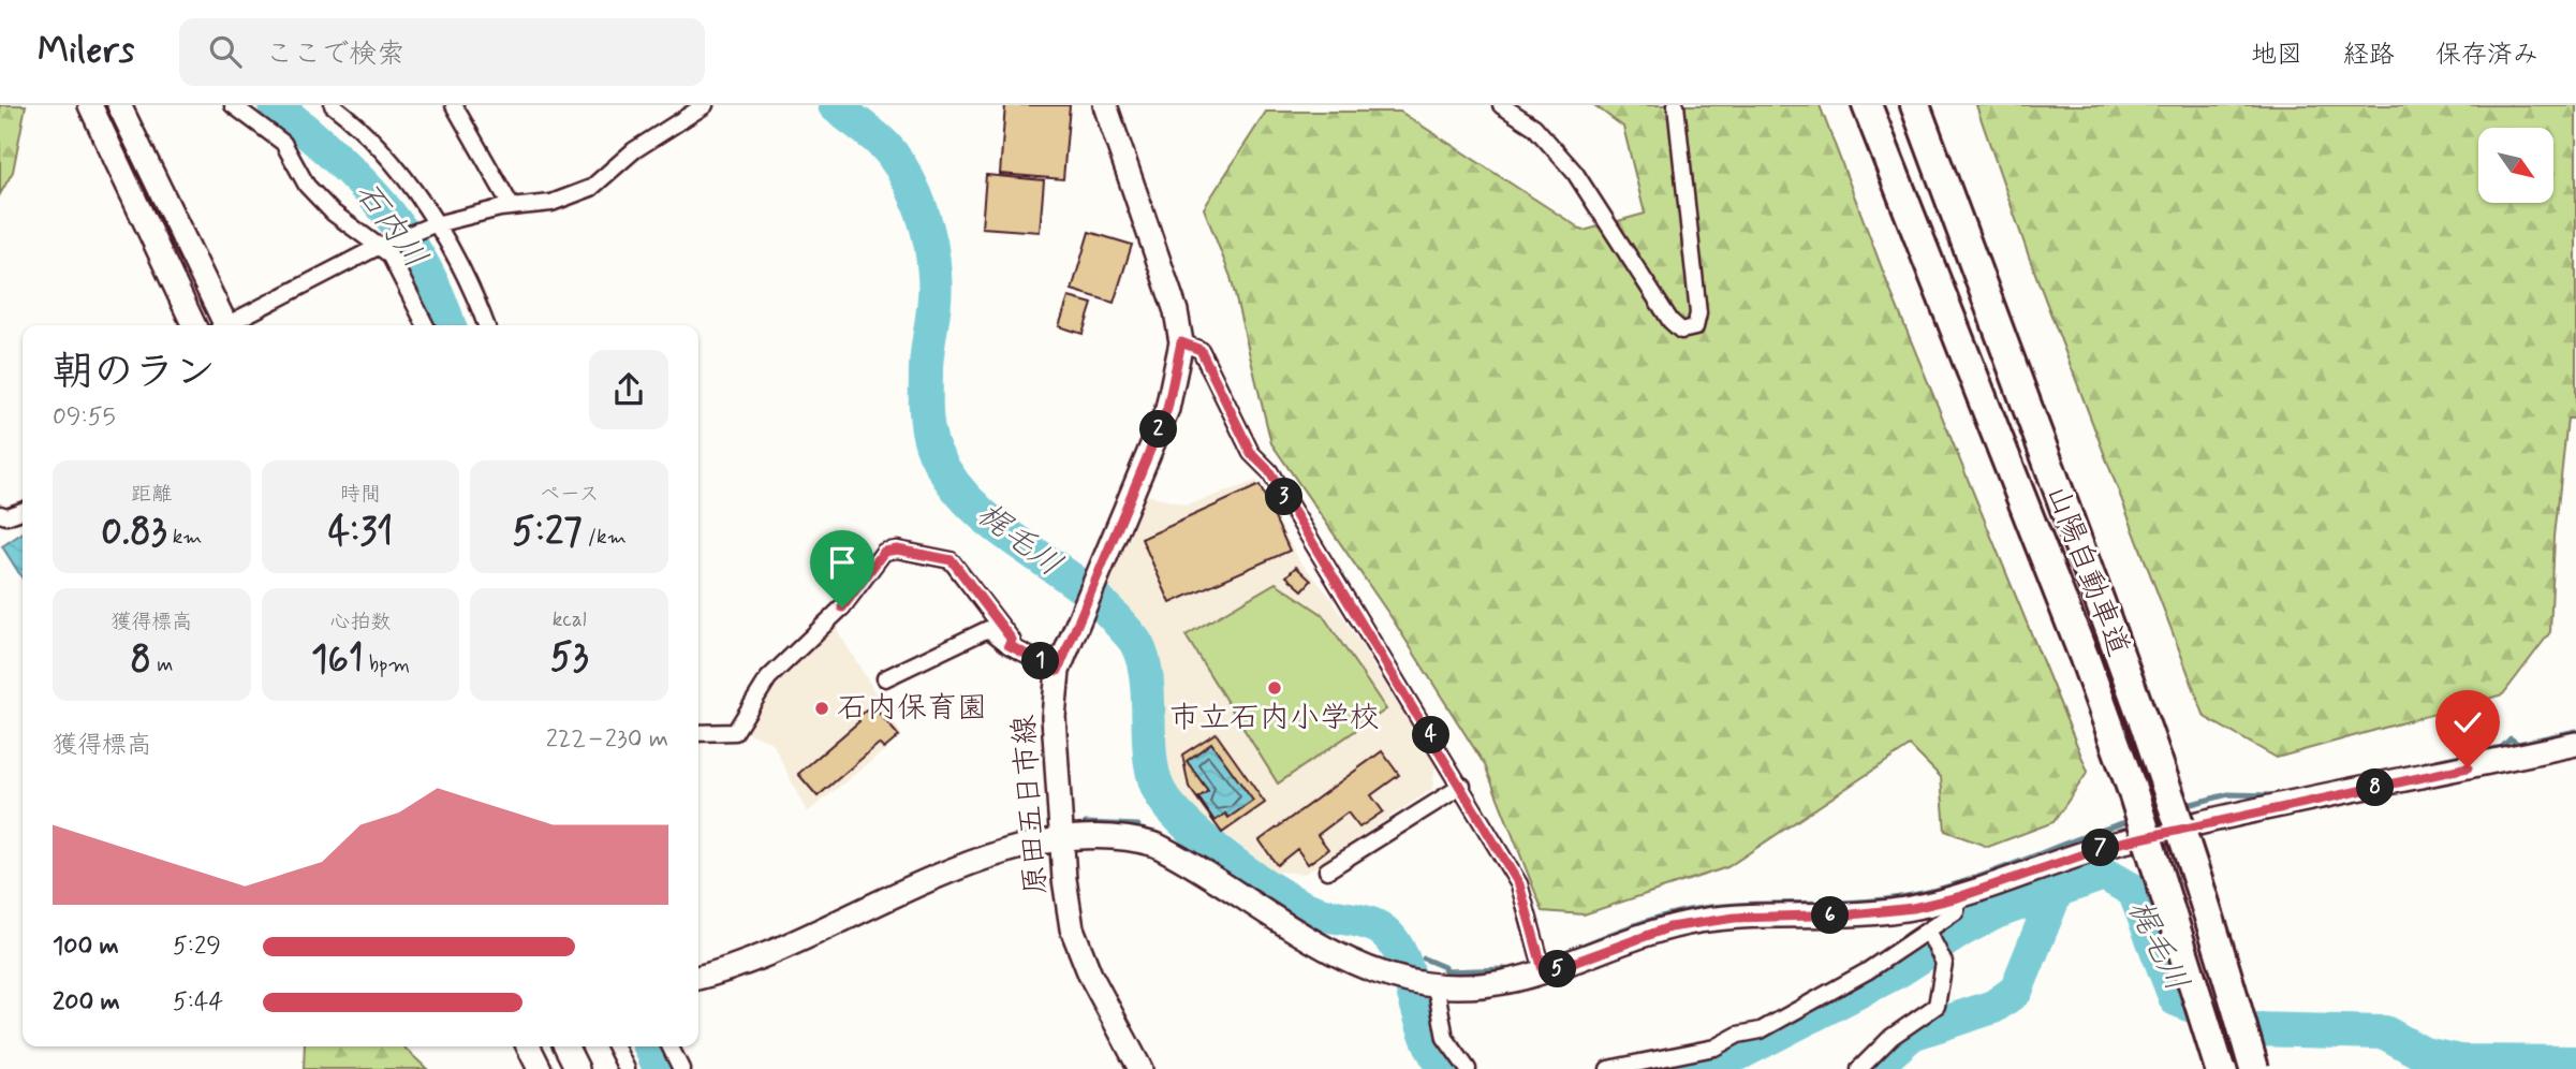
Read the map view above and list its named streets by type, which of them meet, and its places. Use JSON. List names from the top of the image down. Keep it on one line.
{"streets":{"highway":["山陽自動車道"],"street":["原田五日市線"]},"water":["石内川","梶毛川"],"places":["市立石内小学校","石内保育園"],"north":"bottom right","page":{"header":"Milers","search":"ここで検索","nav":["地図","経路","保存済み"],"heading":["朝のラン","09:55"],"pins":["2","3","1","4","8","7","6","5"],"stats":[["距離","0.83 km"],["時間","4:31"],["ペース","5:27 /km"],["獲得標高","8 m"],["心拍数","161 bpm"],["kcal","53"]],"chart":["獲得標高","222–230 m"],"list":[{"name":"100 m","note":"5:29"},{"name":"200 m","note":"5:44"}]}}
